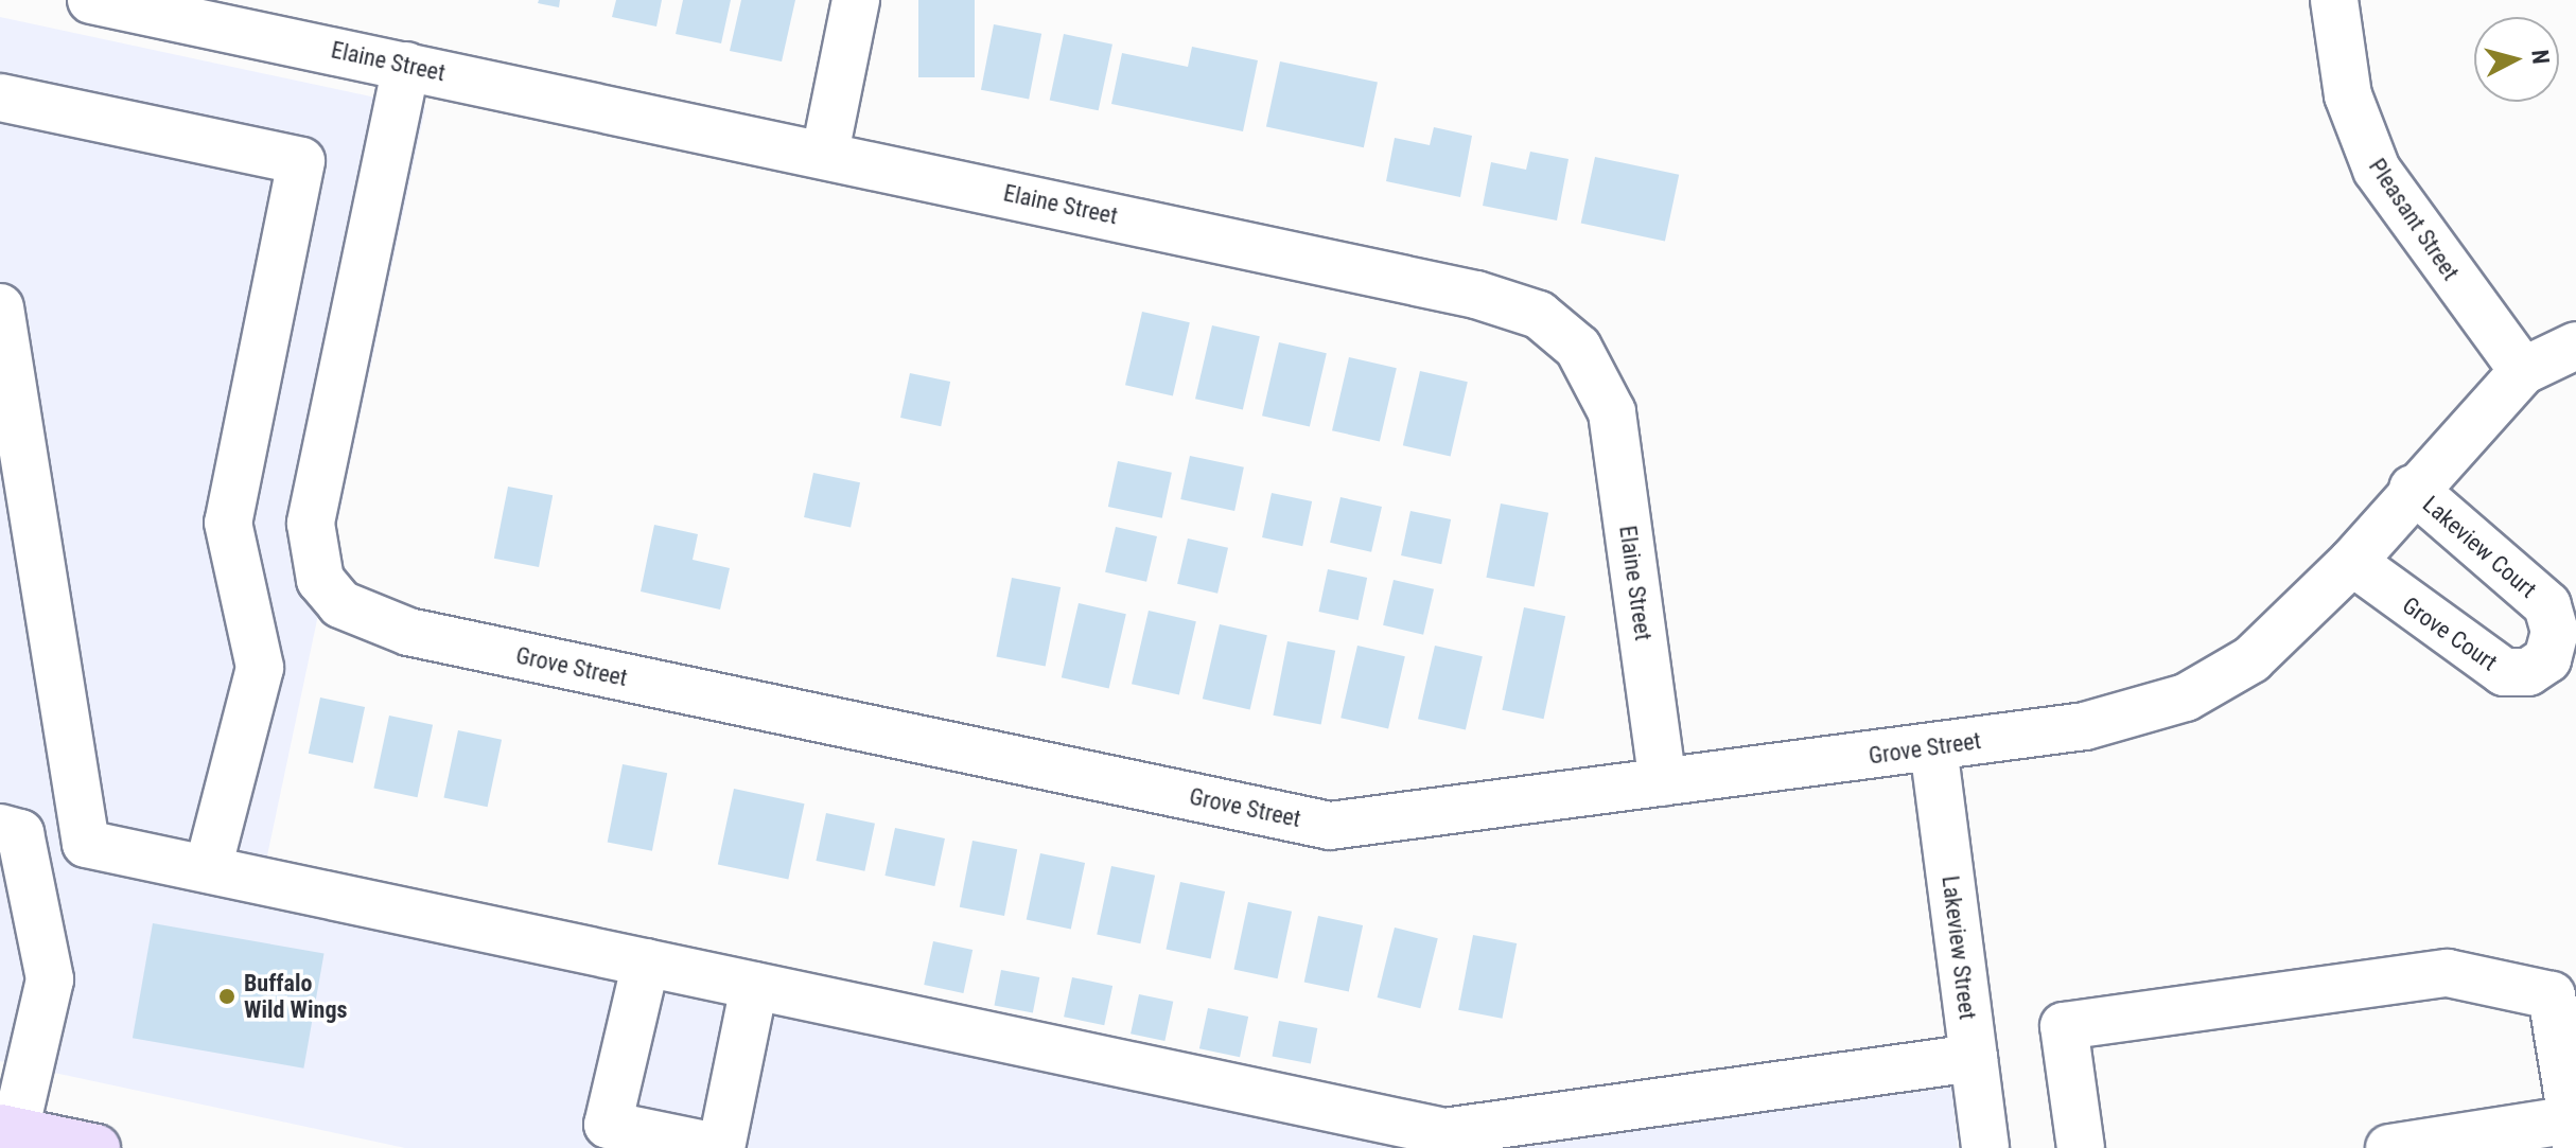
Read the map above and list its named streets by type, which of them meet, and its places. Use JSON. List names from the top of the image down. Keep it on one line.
{"streets":{"street":["Elaine Street","Pleasant Street","Lakeview Court","Grove Court","Grove Street","Lakeview Street"]},"crossings":[["Elaine Street","Grove Street"],["Pleasant Street","Grove Street"],["Lakeview Court","Grove Court"],["Lakeview Court","Grove Street"],["Grove Court","Grove Street"],["Grove Street","Lakeview Street"]],"places":["Buffalo Wild Wings"],"north":"right"}
